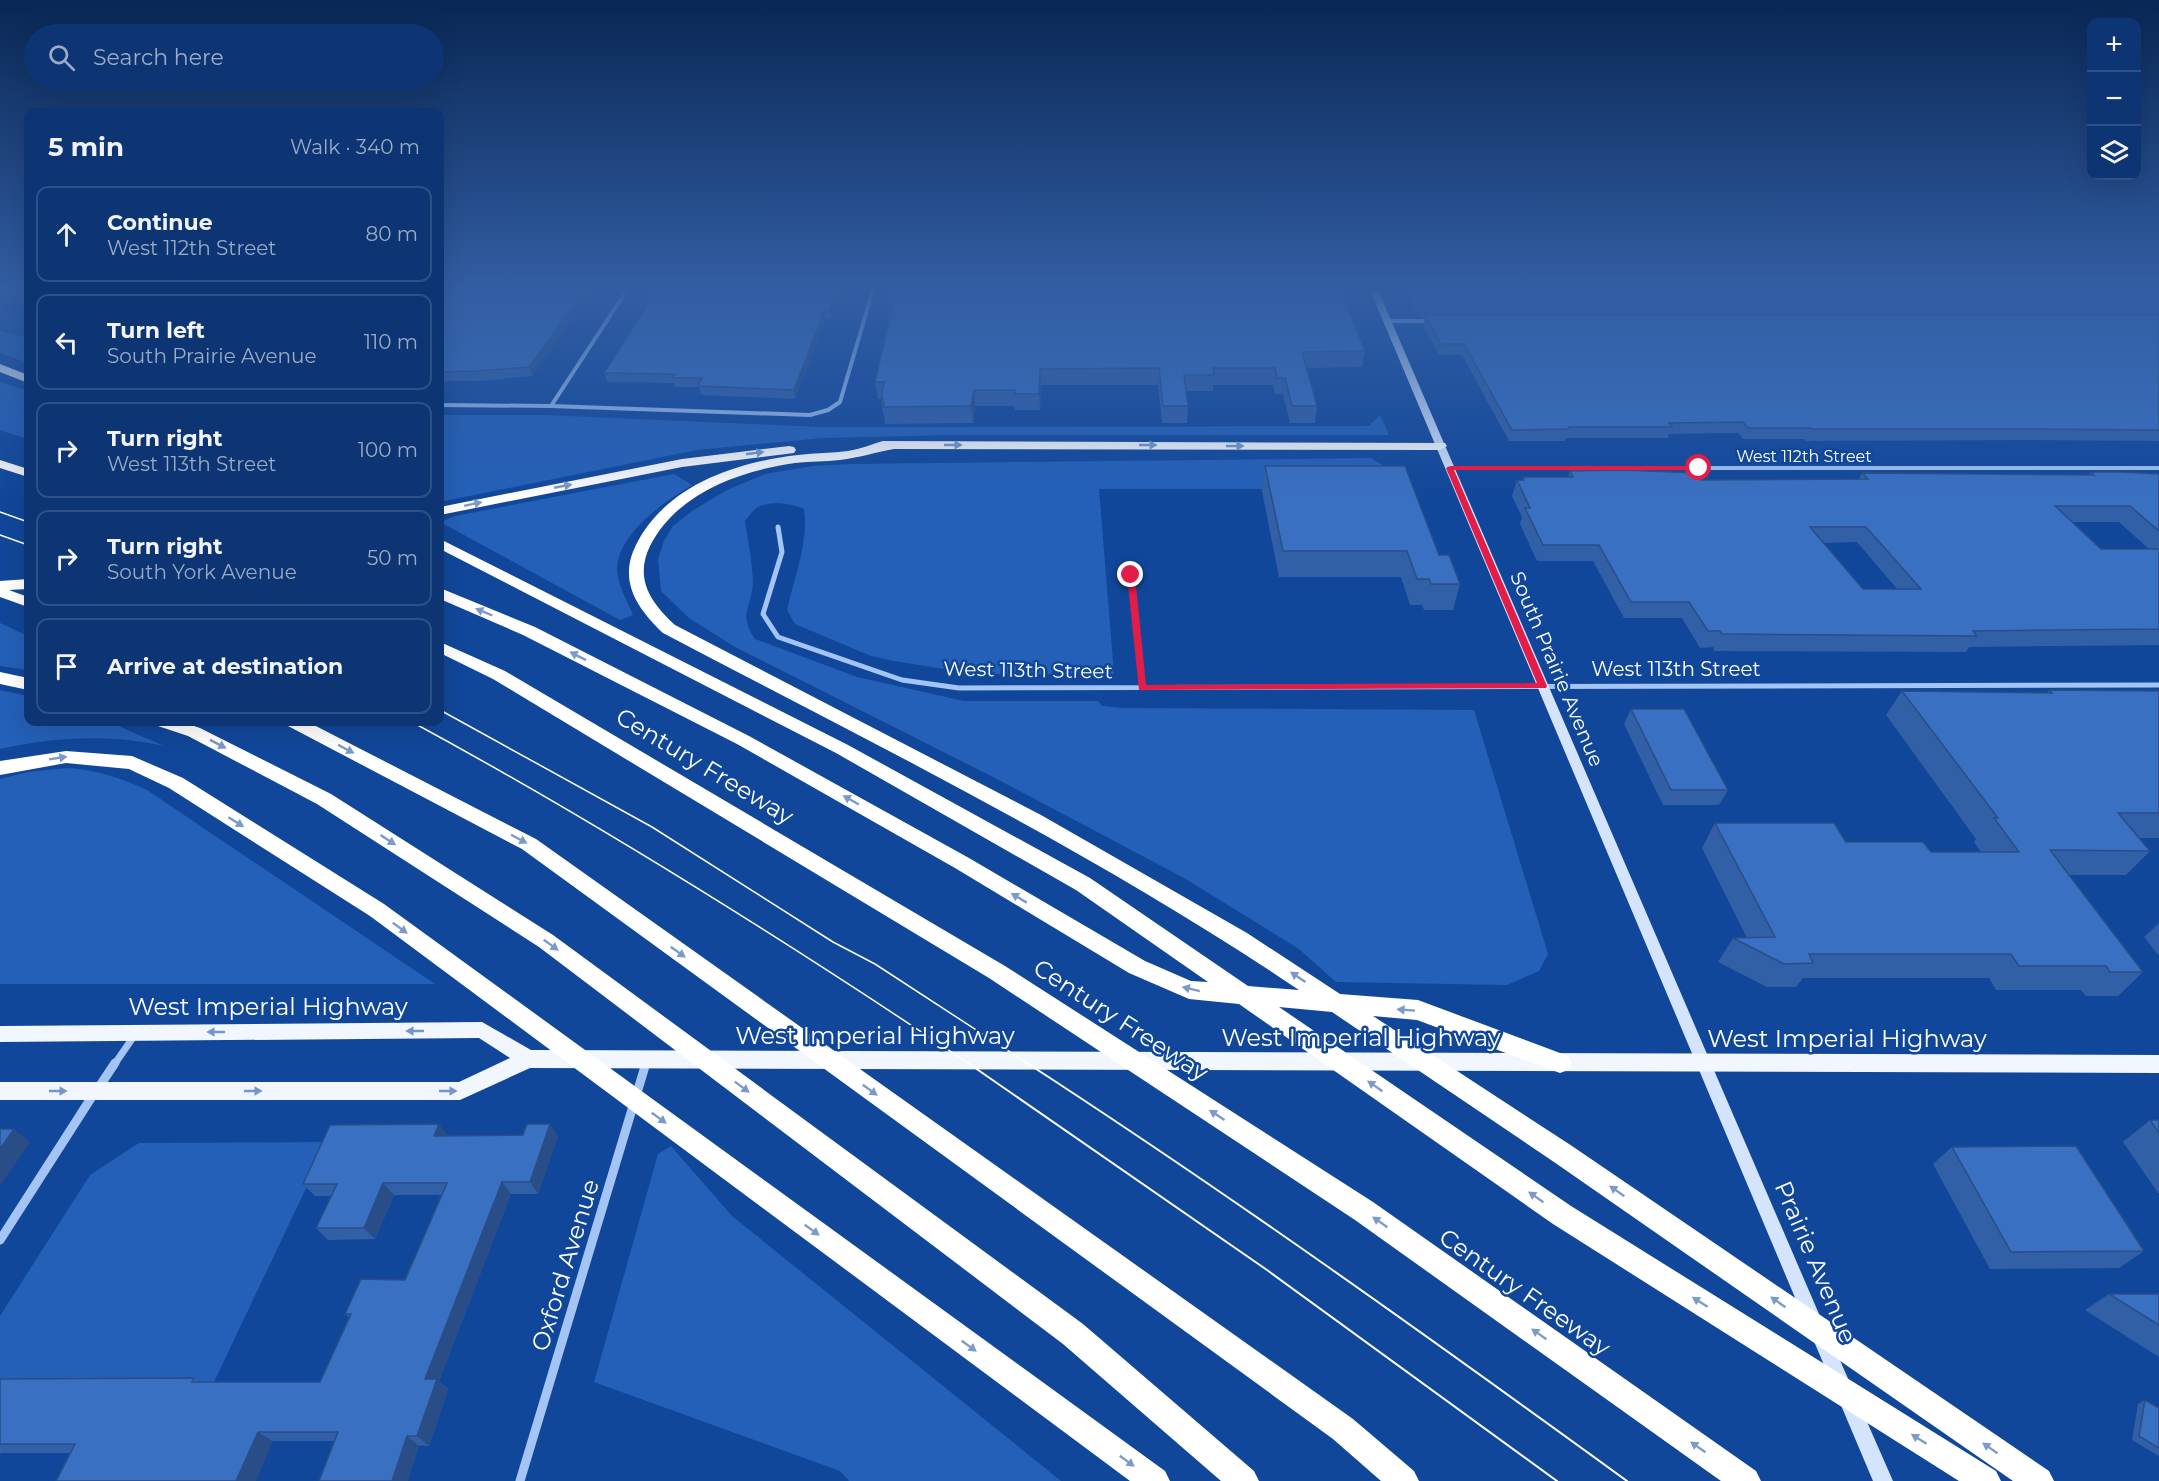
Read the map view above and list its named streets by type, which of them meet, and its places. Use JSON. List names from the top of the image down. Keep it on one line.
{"streets":{"highway":["Century Freeway"],"main road":["South Prairie Avenue","West Imperial Highway","Prairie Avenue"],"street":["West 112th Street","West 113th Street","Oxford Avenue"]},"crossings":[["West 112th Street","South Prairie Avenue"],["South Prairie Avenue","West 113th Street"],["South Prairie Avenue","West Imperial Highway"],["South Prairie Avenue","Prairie Avenue"],["West Imperial Highway","Prairie Avenue"],["West Imperial Highway","Oxford Avenue"]],"page":{"map_buttons":["+","−"],"search":"Search here","heading":["5 min","Walk · 340 m"],"list":[["Continue","West 112th Street","80 m"],["Turn left","South Prairie Avenue","110 m"],["Turn right","West 113th Street","100 m"],["Turn right","South York Avenue","50 m"],"Arrive at destination"]}}
